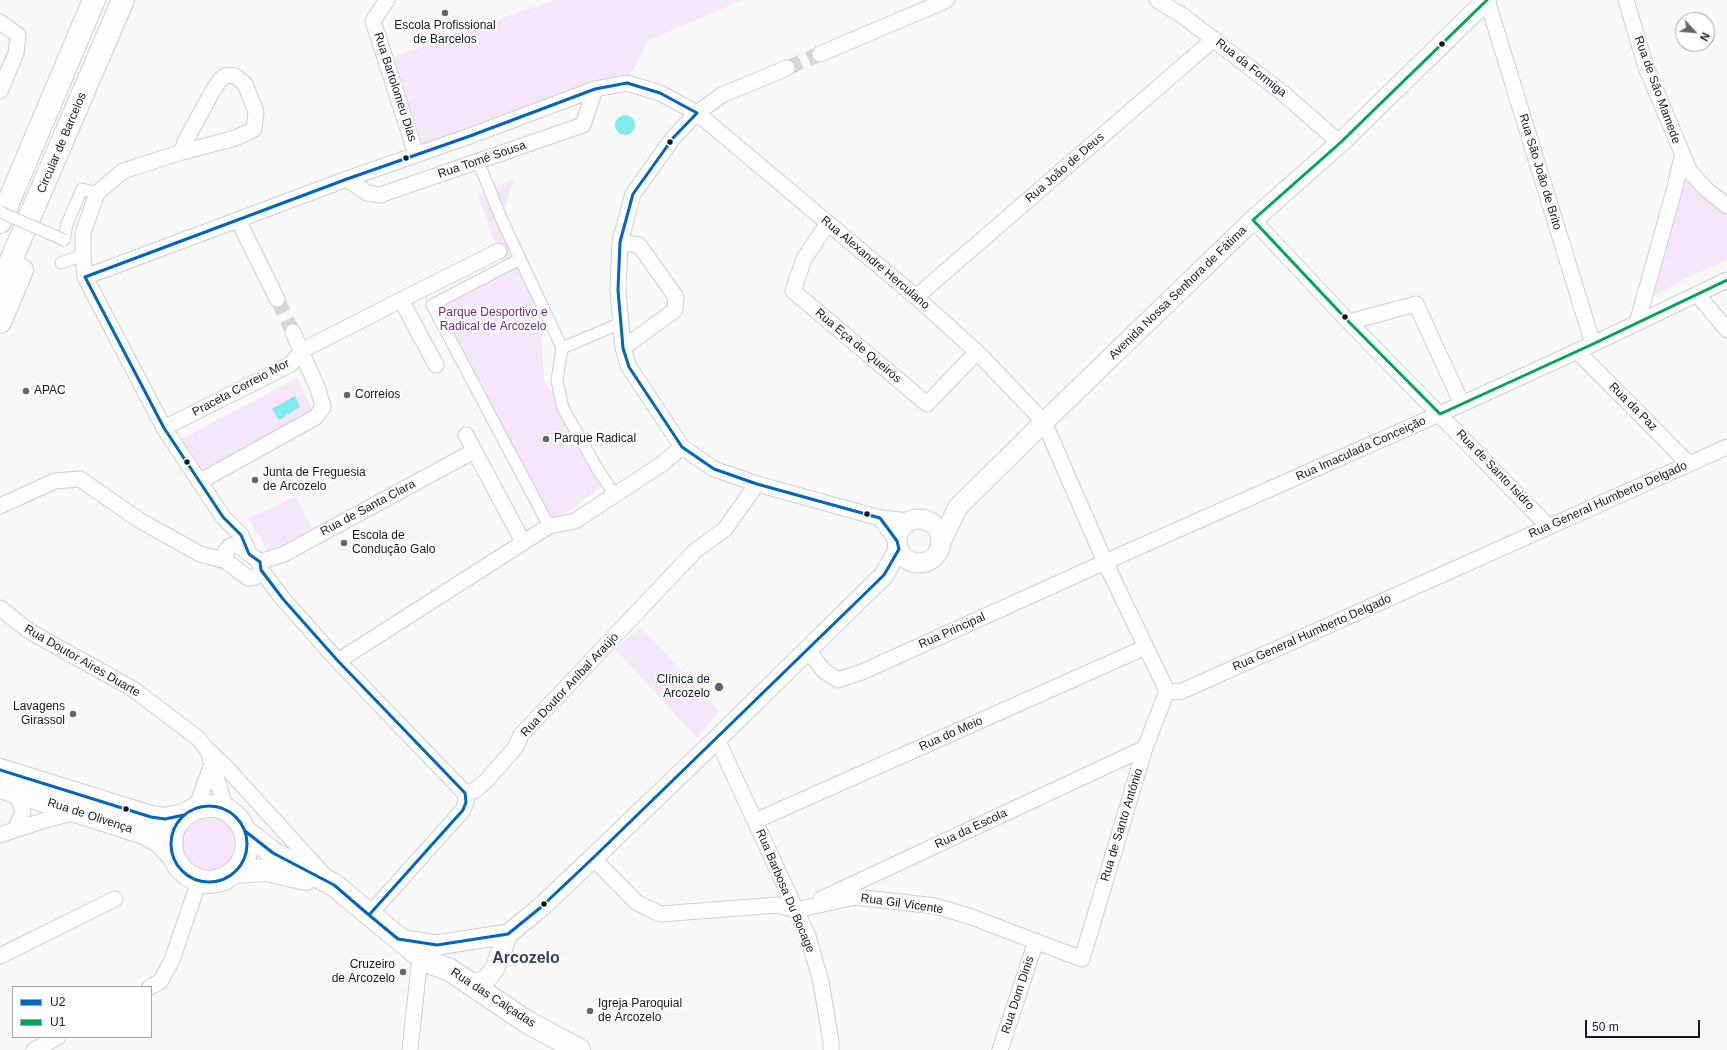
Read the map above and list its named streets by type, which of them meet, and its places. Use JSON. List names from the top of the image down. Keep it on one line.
{"streets":{"main road":["Circular de Barcelos","Rua de Olivença","Rua das Calçadas"],"street":["Rua da Formiga","Rua Bartolomeu Dias","Rua de São Mamede","Rua Tomé Sousa","Rua João de Deus","Rua São João de Brito","Rua Alexandre Herculano","Avenida Nossa Senhora de Fátima","Rua Eça de Queirós","Praceta Correio Mor","Rua da Paz","Rua Imaculada Conceição","Rua de Santo Isidro","Rua General Humberto Delgado","Rua de Santa Clara","Rua Principal","Rua Doutor Aires Duarte","Rua Doutor Aníbal Araújo","Rua do Meio","Rua de Santo António","Rua da Escola","Rua Barbosa Du Bocage","Rua Gil Vicente","Rua Dom Dinis"]},"crossings":[["Rua da Formiga","Rua João de Deus"],["Rua da Formiga","Avenida Nossa Senhora de Fátima"],["Rua João de Deus","Rua Alexandre Herculano"],["Rua São João de Brito","Avenida Nossa Senhora de Fátima"],["Rua São João de Brito","Rua Imaculada Conceição"],["Rua Alexandre Herculano","Avenida Nossa Senhora de Fátima"],["Rua Alexandre Herculano","Rua Eça de Queirós"],["Avenida Nossa Senhora de Fátima","Rua de Santo Isidro"],["Rua da Paz","Rua Imaculada Conceição"],["Rua da Paz","Rua General Humberto Delgado"],["Rua Imaculada Conceição","Rua de Santo Isidro"],["Rua Imaculada Conceição","Rua Principal"],["Rua de Santo Isidro","Rua General Humberto Delgado"],["Rua General Humberto Delgado","Rua de Santo António"],["Rua Doutor Aires Duarte","Rua de Olivença"],["Rua Doutor Aires Duarte","Rua das Calçadas"],["Rua do Meio","Rua Barbosa Du Bocage"],["Rua de Olivença","Rua das Calçadas"],["Rua de Santo António","Rua da Escola"],["Rua de Santo António","Rua Gil Vicente"],["Rua da Escola","Rua Barbosa Du Bocage"],["Rua da Escola","Rua Gil Vicente"],["Rua Barbosa Du Bocage","Rua Gil Vicente"],["Rua Gil Vicente","Rua Dom Dinis"]],"districts":["Arcozelo"],"parks":["Parque Desportivo e Radical de Arcozelo"],"places":["Escola Profissional de Barcelos","APAC","Correios","Parque Radical","Junta de Freguesia de Arcozelo","Escola de Condução Galo","Clínica de Arcozelo","Lavagens Girassol","Cruzeiro de Arcozelo","Igreja Paroquial de Arcozelo"],"lines":["transit line U1","transit line U2"],"legend":["U2","U1"],"scale_bar":"50 m","north":"bottom right"}
